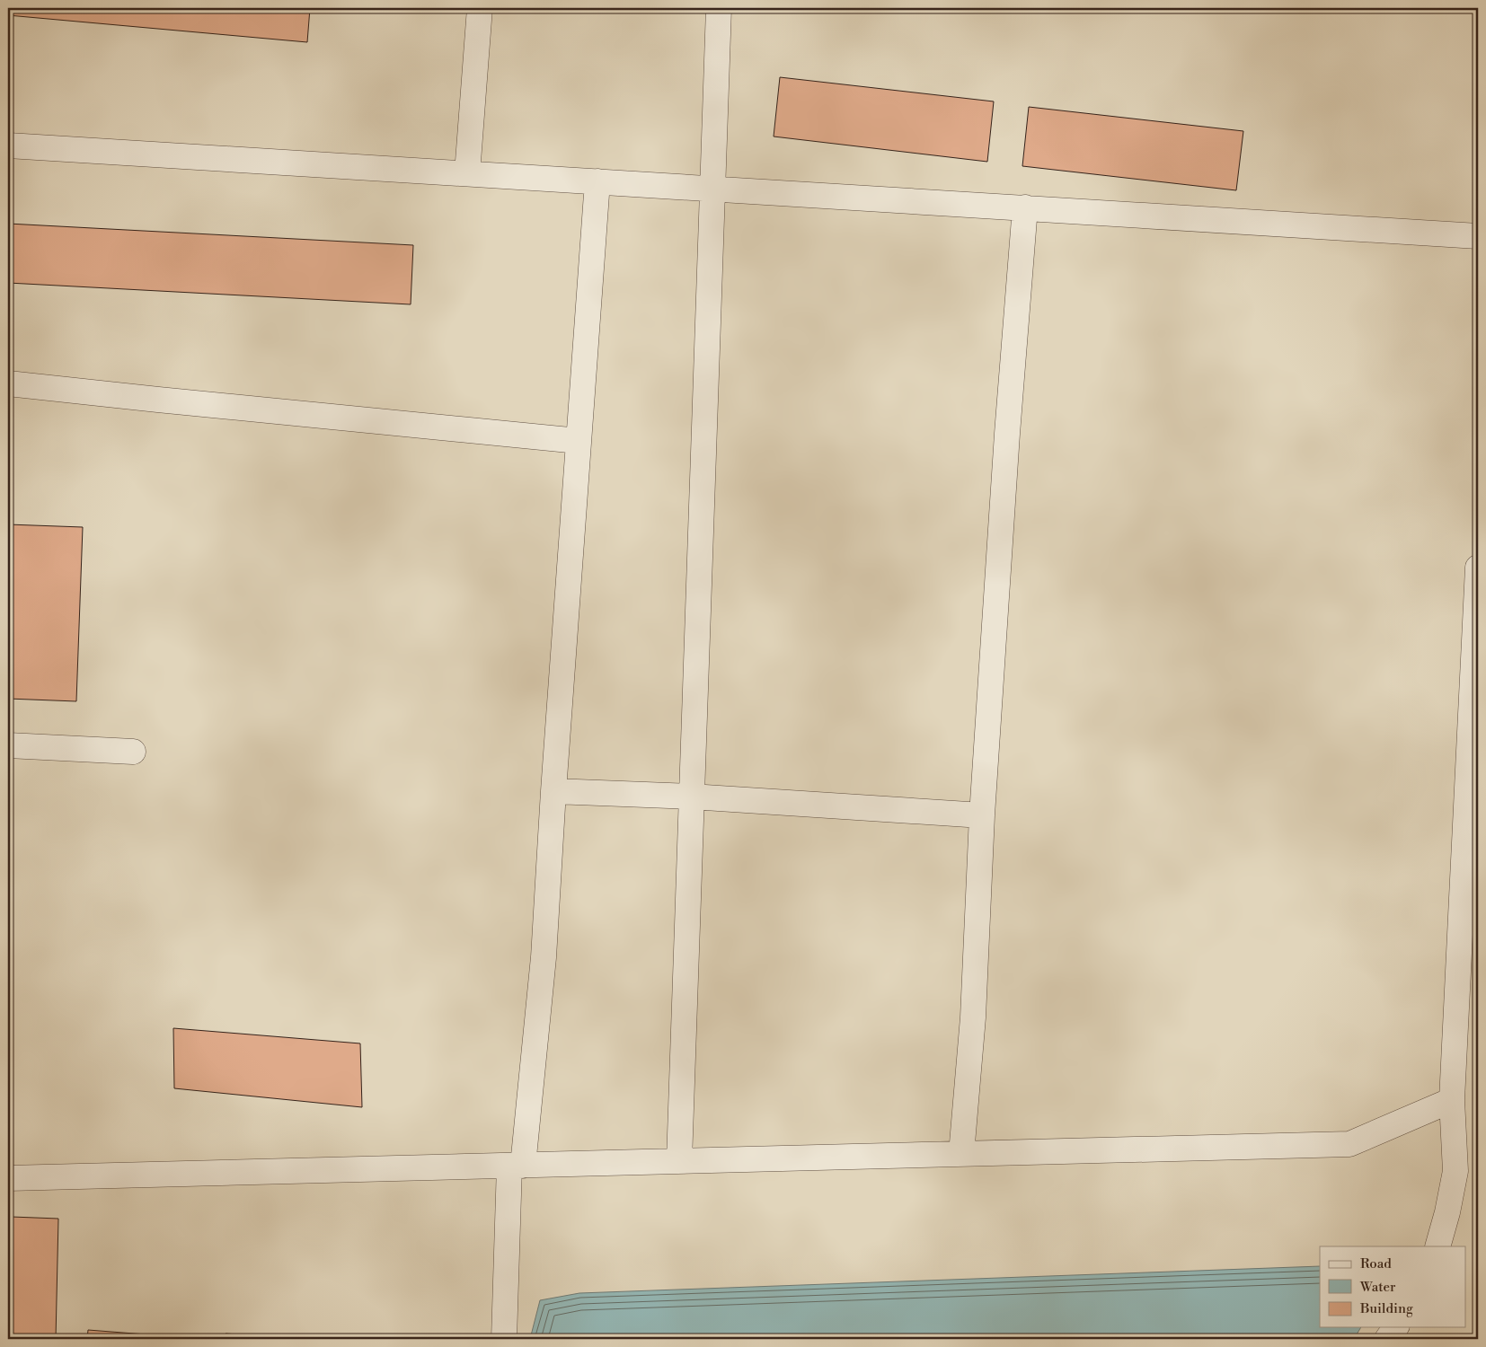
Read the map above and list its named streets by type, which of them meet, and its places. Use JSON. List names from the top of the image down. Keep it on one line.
{"legend":["Road","Water","Building"]}
